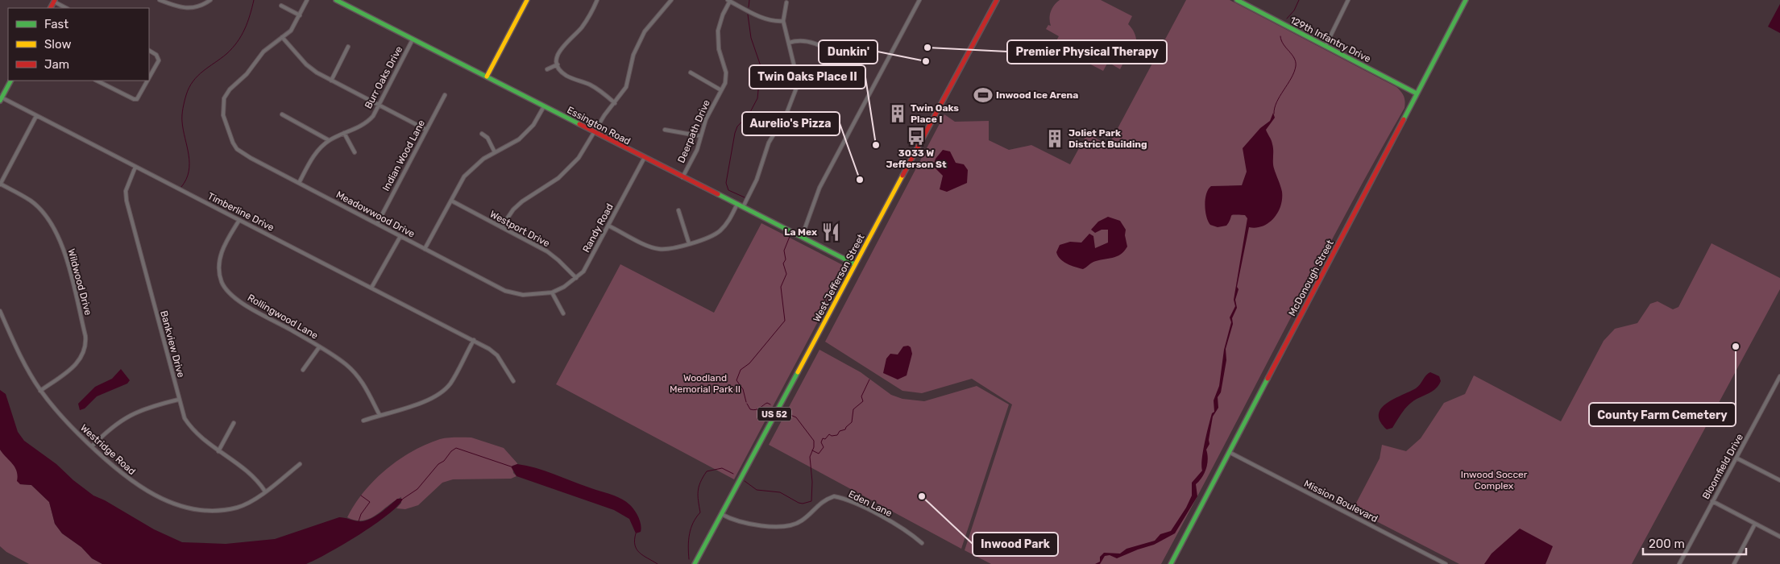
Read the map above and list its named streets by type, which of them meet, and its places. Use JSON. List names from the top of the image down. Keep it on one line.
{"streets":{"main road":["129th Infantry Drive","Essington Road","West Jefferson Street","McDonough Street","US 52"],"street":["Burr Oaks Drive","Deerpath Drive","Indian Wood Lane","Timberline Drive","Meadowwood Drive","Randy Road","Westport Drive","Wildwood Drive","Rollingwood Lane","Bankview Drive","Westridge Road","Bloomfield Drive","Mission Boulevard","Eden Lane"]},"crossings":[["129th Infantry Drive","McDonough Street"],["Burr Oaks Drive","Essington Road"],["Burr Oaks Drive","Meadowwood Drive"],["Essington Road","Deerpath Drive"],["Essington Road","Randy Road"],["Essington Road","West Jefferson Street"],["Indian Wood Lane","Meadowwood Drive"],["Timberline Drive","Rollingwood Lane"],["Timberline Drive","Bankview Drive"],["Meadowwood Drive","Randy Road"],["Randy Road","Westport Drive"],["West Jefferson Street","Eden Lane"],["McDonough Street","Mission Boulevard"],["Wildwood Drive","Westridge Road"],["Bankview Drive","Westridge Road"]],"parks":["Woodland Memorial Park II","Inwood Soccer Complex"],"places":{"other":["Premier Physical Therapy","Dunkin'","Twin Oaks Place II","Aurelio's Pizza","County Farm Cemetery","Inwood Park"],"sports":["Inwood Ice Arena"],"building":["Twin Oaks Place I","Joliet Park District Building"],"bus stop":["3033 W Jefferson St"],"restaurant":["La Mex"]},"legend":["Fast","Slow","Jam"],"scale_bar":"200 m"}
